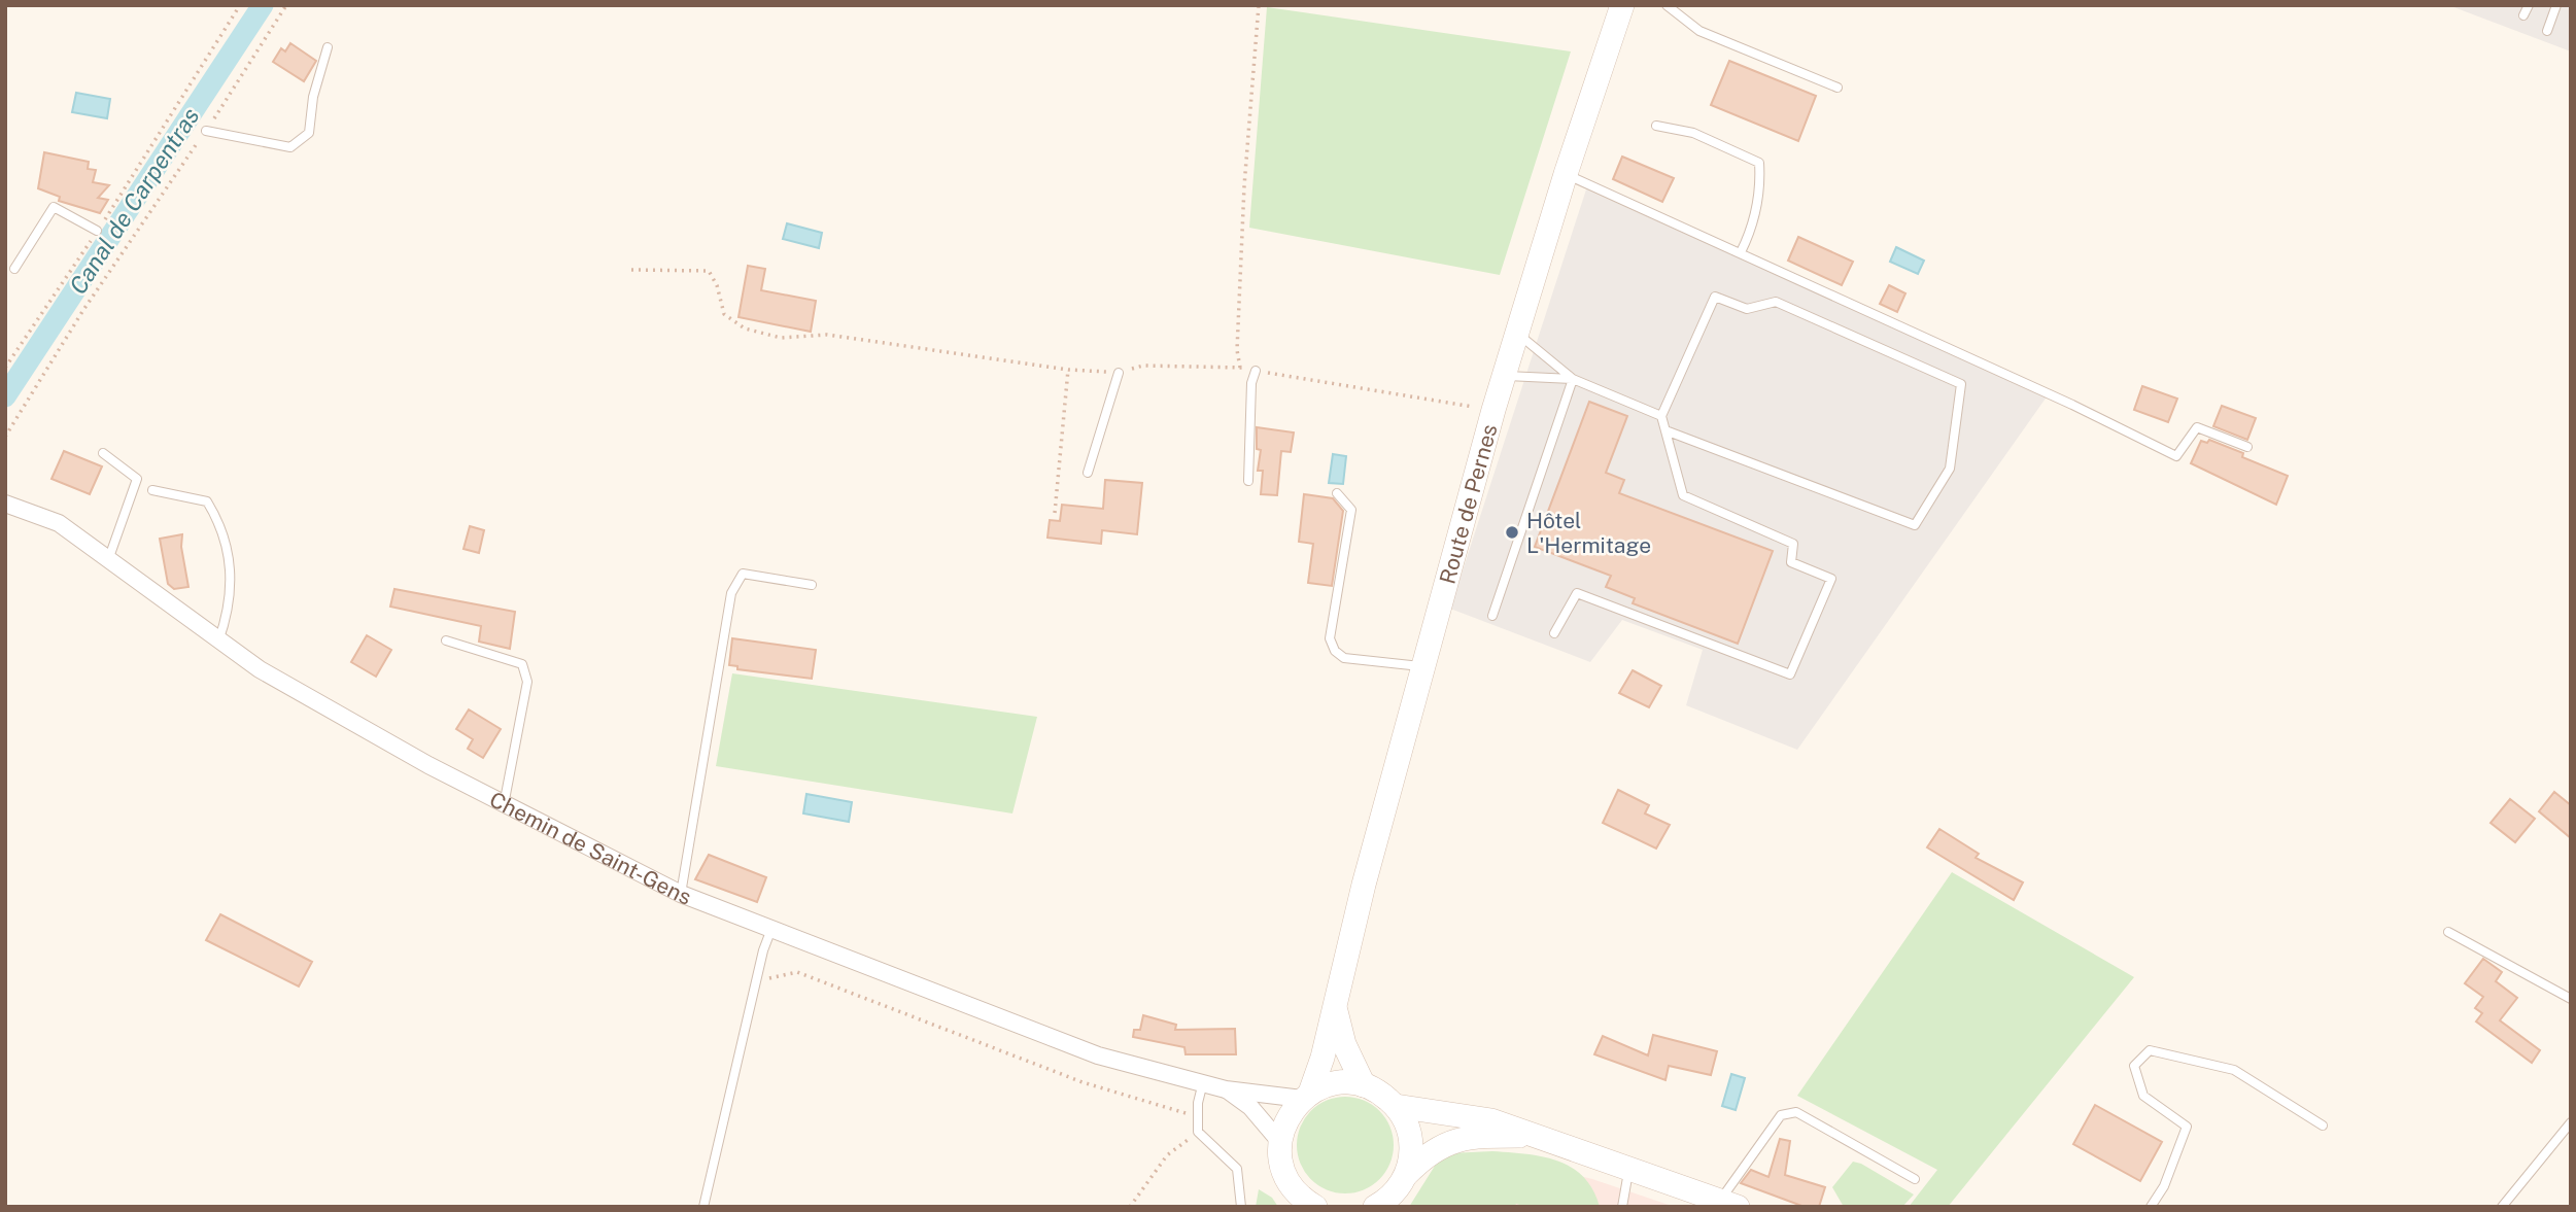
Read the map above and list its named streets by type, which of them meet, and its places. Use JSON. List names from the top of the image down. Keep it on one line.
{"streets":{"main road":["Route de Pernes"],"street":["Chemin de Saint-Gens"]},"crossings":[["Route de Pernes","Chemin de Saint-Gens"]],"water":["Canal de Carpentras"],"places":["Hôtel L'Hermitage"]}
